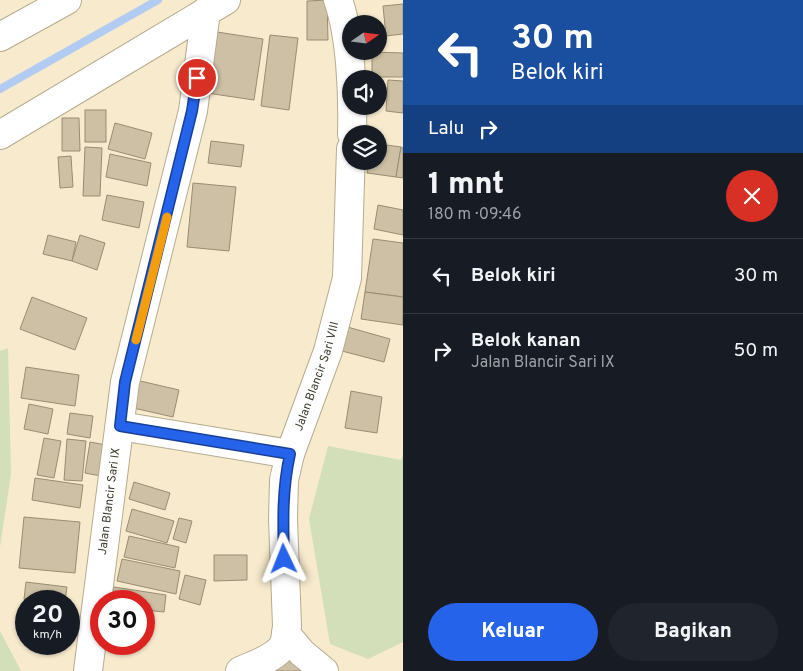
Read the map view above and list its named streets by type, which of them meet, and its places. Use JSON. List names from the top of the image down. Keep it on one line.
{"streets":{"street":["Jalan Blancir Sari VIII","Jalan Blancir Sari IX"]},"north":"right","page":{"turn":["30 m","Belok kiri"],"then":"Lalu","heading":["1 mnt","180 m · 09:46"],"list":[{"name":"Belok kiri","value":"30 m"},{"name":"Belok kanan","note":"Jalan Blancir Sari IX","value":"50 m"}],"speed":"20 km/h","limit":"30","buttons":["Keluar","Bagikan"]}}
